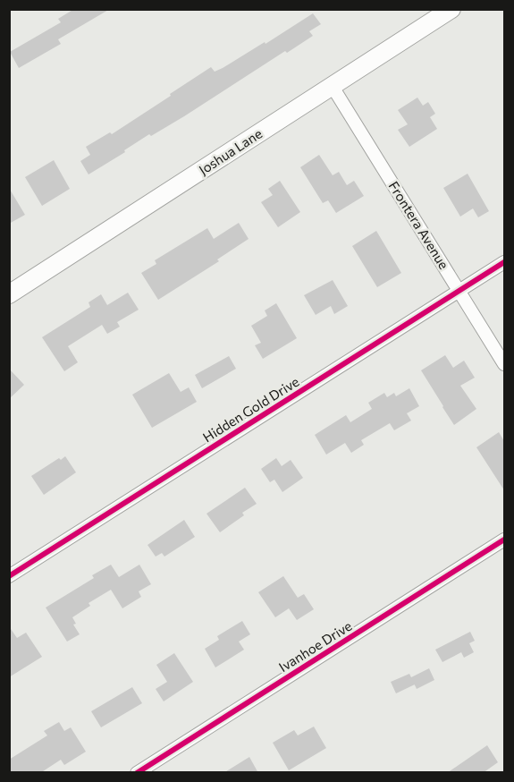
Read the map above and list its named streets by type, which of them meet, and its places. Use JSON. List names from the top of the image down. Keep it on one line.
{"streets":{"main road":["Joshua Lane"],"street":["Frontera Avenue","Hidden Gold Drive","Ivanhoe Drive"]},"crossings":[["Joshua Lane","Frontera Avenue"],["Frontera Avenue","Hidden Gold Drive"]]}
